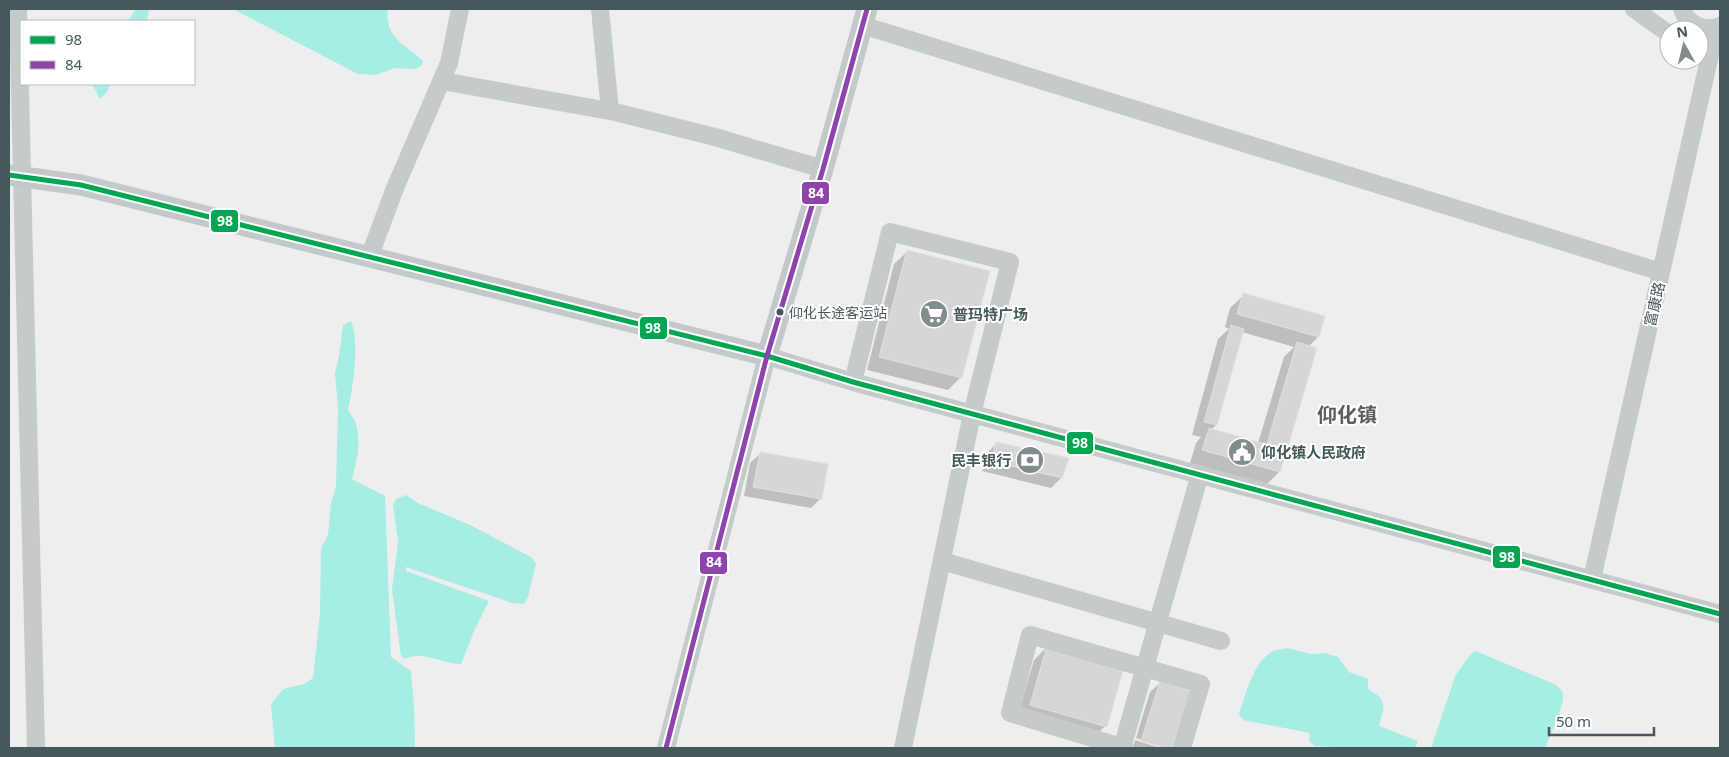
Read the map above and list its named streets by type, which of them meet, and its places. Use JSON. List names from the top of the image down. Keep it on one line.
{"streets":{"street":["富康路"]},"districts":["仰化镇"],"places":{"other":["仰化长途客运站"],"supermarket":["普玛特广场"],"public building":["仰化镇人民政府"],"bank":["民丰银行"]},"lines":["transit line 84","transit line 98"],"legend":["98","84"],"scale_bar":"50 m","north":"top"}
